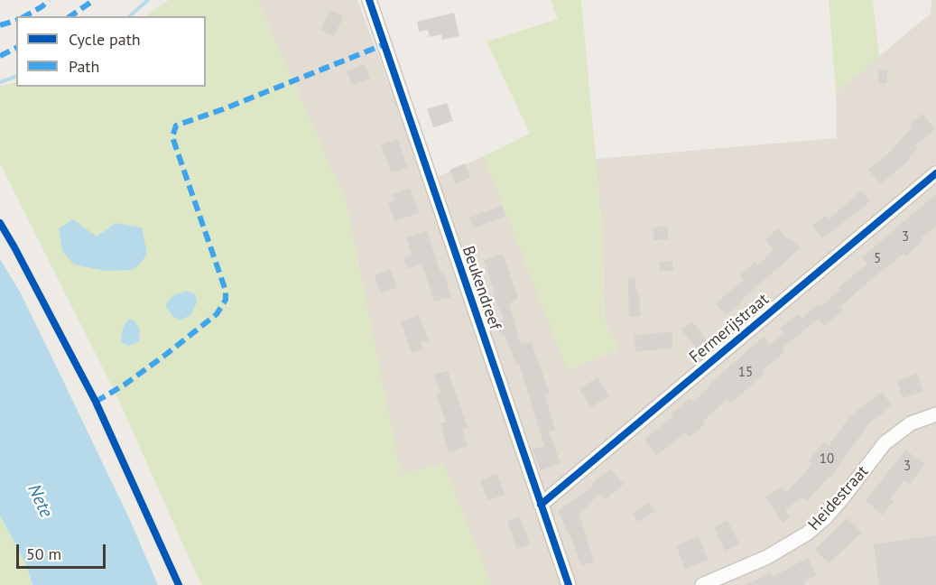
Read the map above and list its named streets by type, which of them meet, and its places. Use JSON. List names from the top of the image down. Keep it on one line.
{"streets":{"street":["Beukendreef","Fermerijstraat","Heidestraat"]},"crossings":[["Beukendreef","Fermerijstraat"]],"water":["Nete"],"house_numbers":["3","5","15","10","3"],"legend":["Cycle path","Path"],"scale_bar":"50 m"}
